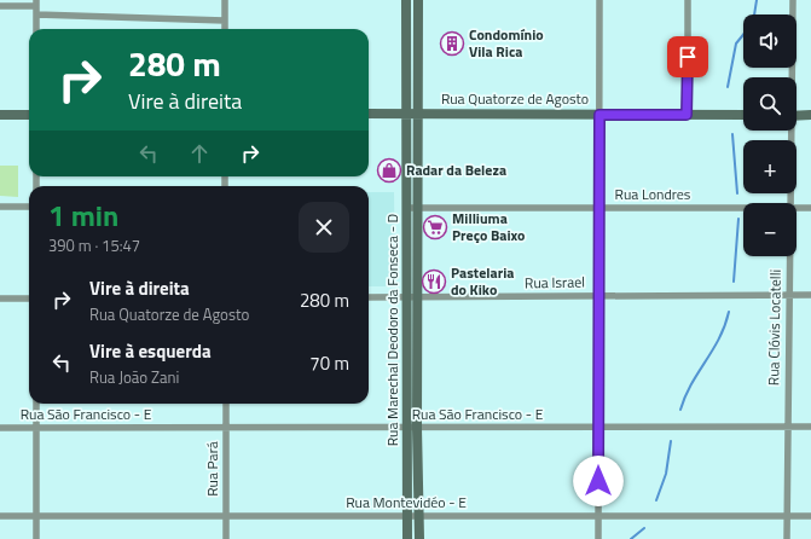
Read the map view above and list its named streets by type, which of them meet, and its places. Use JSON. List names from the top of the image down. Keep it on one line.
{"streets":{"street":["Rua Quatorze de Agosto","Rua Londres","Rua Israel","Rua Clóvis Locatelli","Rua Marechal Deodoro da Fonseca - D","Rua São Francisco - E","Rua Pará","Rua Montevidéo - E"]},"crossings":[["Rua Quatorze de Agosto","Rua Marechal Deodoro da Fonseca - D"],["Rua Londres","Rua Marechal Deodoro da Fonseca - D"],["Rua Israel","Rua Clóvis Locatelli"],["Rua Israel","Rua Marechal Deodoro da Fonseca - D"],["Rua Clóvis Locatelli","Rua São Francisco - E"],["Rua Clóvis Locatelli","Rua Montevidéo - E"],["Rua Marechal Deodoro da Fonseca - D","Rua São Francisco - E"],["Rua Marechal Deodoro da Fonseca - D","Rua Montevidéo - E"],["Rua São Francisco - E","Rua Pará"],["Rua Pará","Rua Montevidéo - E"]],"places":{"building":["Condomínio Vila Rica"],"shop":["Radar da Beleza"],"supermarket":["Milliuma Preço Baixo"],"restaurant":["Pastelaria do Kiko"]},"page":{"map_buttons":["+","−"],"turn":["280 m","Vire à direita"],"heading":["1 min","390 m · 15:47"],"list":[{"name":"Vire à direita","note":"Rua Quatorze de Agosto","value":"280 m"},{"name":"Vire à esquerda","note":"Rua João Zani","value":"70 m"}]}}
